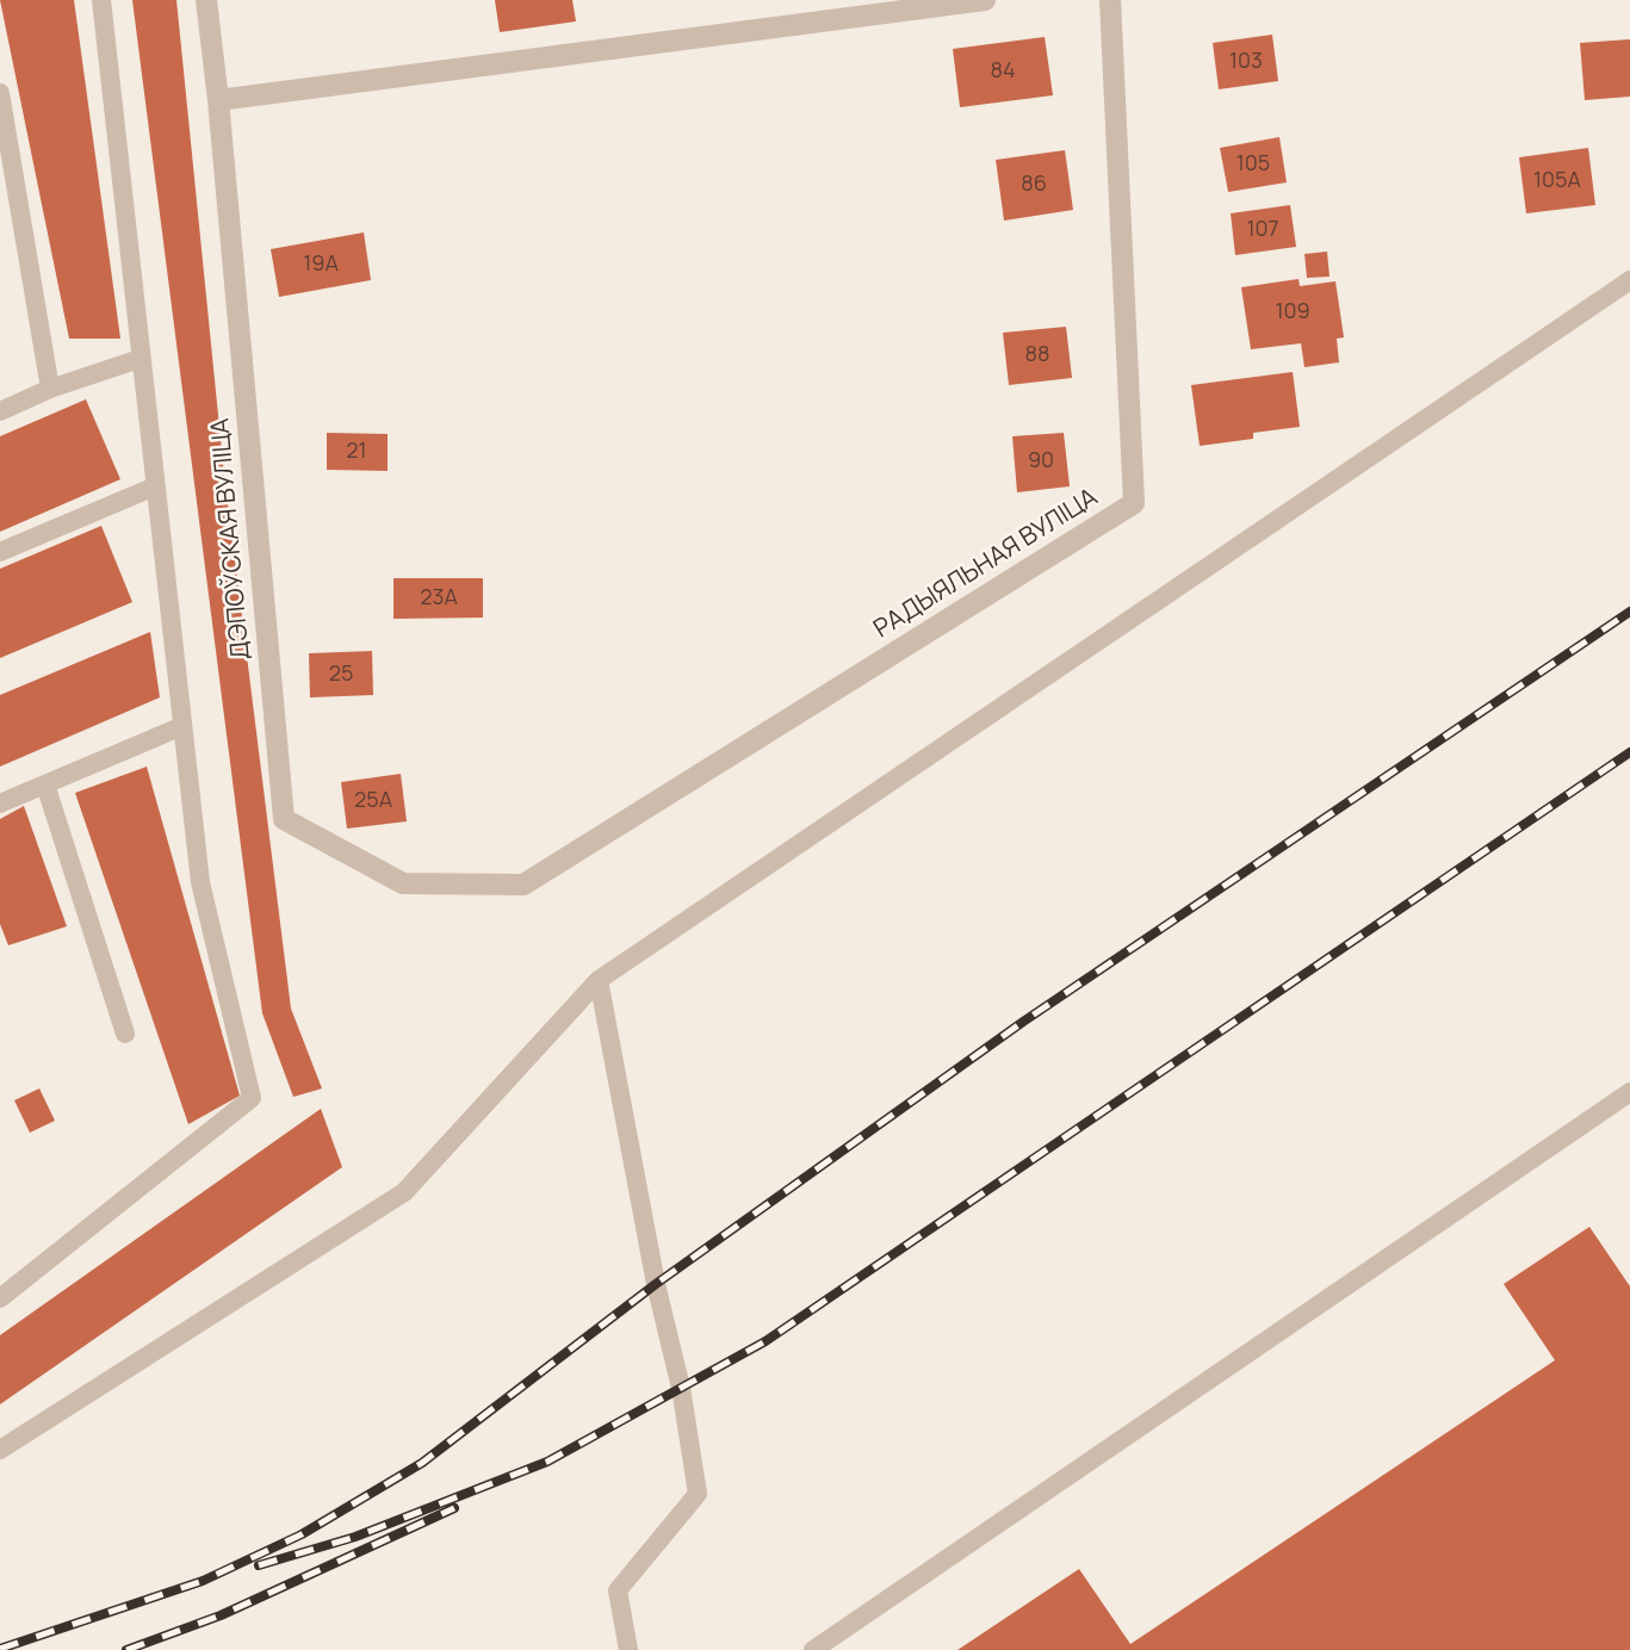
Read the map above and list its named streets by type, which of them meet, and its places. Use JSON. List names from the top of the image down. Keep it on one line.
{"streets":{"street":["ДЭПОЎСКАЯ ВУЛІЦА","РАДЫЯЛЬНАЯ ВУЛІЦА"]},"crossings":[["ДЭПОЎСКАЯ ВУЛІЦА","РАДЫЯЛЬНАЯ ВУЛІЦА"]],"house_numbers":["103","84","105","105А","86","107","19А","109","88","21","90","23А","25","25А"]}
